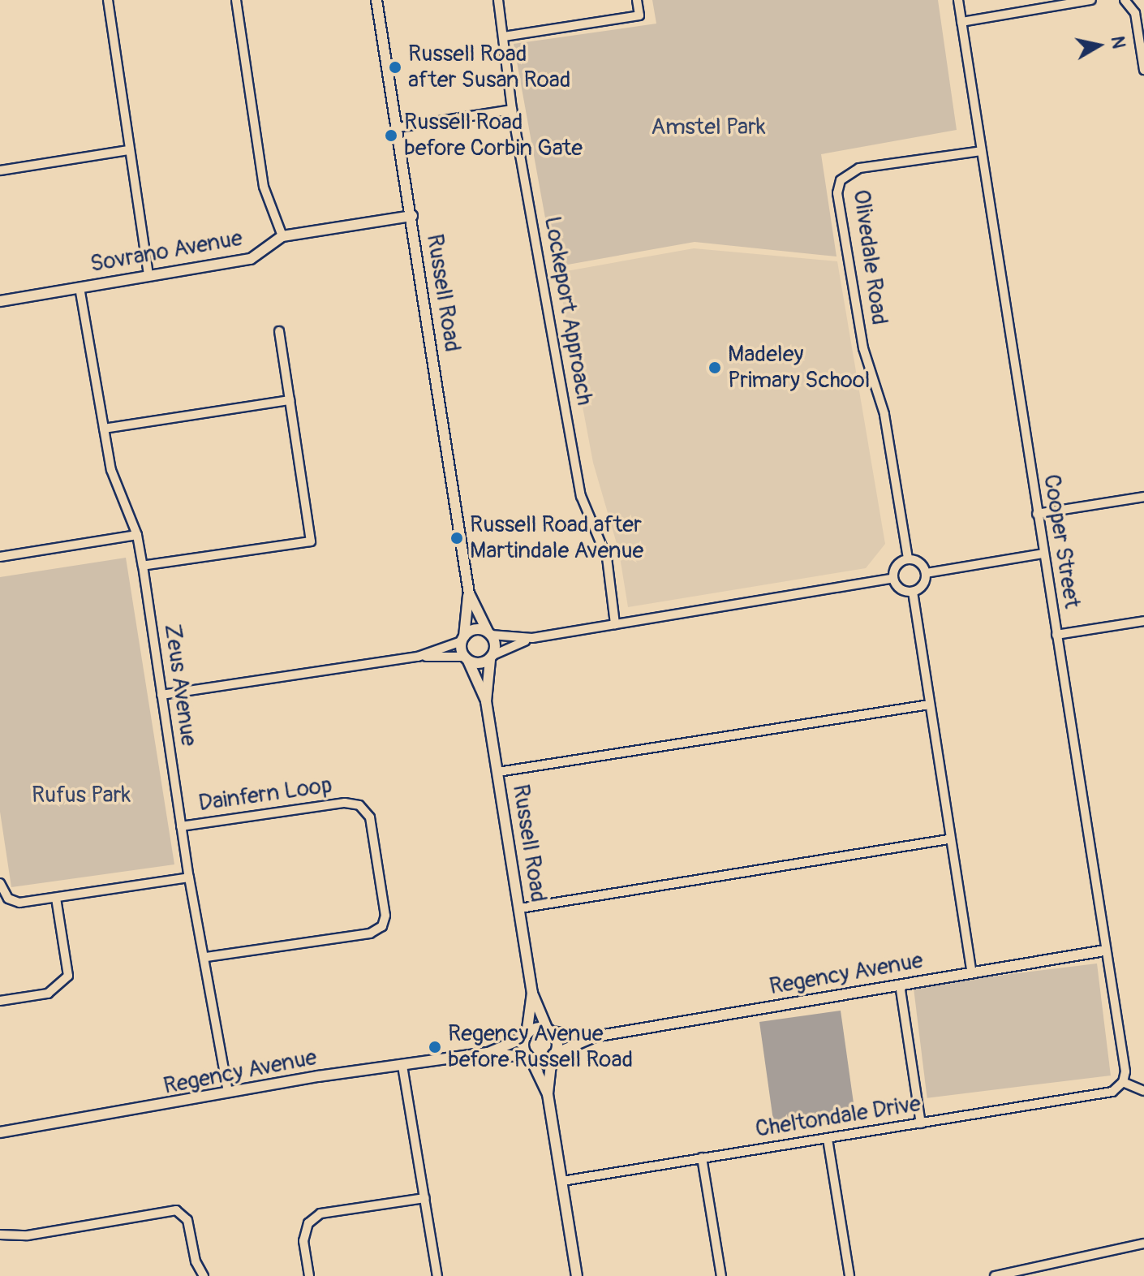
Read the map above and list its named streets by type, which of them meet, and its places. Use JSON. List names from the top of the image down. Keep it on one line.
{"streets":{"street":["Sovrano Avenue","Olivedale Road","Russell Road","Lockeport Approach","Cooper Street","Zeus Avenue","Dainfern Loop","Regency Avenue","Cheltondale Drive"]},"crossings":[["Sovrano Avenue","Russell Road"],["Sovrano Avenue","Zeus Avenue"],["Olivedale Road","Cooper Street"],["Russell Road","Regency Avenue"],["Cooper Street","Regency Avenue"],["Cooper Street","Cheltondale Drive"],["Zeus Avenue","Dainfern Loop"],["Zeus Avenue","Regency Avenue"]],"parks":["Amstel Park","Rufus Park"],"places":["Russell Road after Susan Road","Russell Road before Corbin Gate","Madeley Primary School","Russell Road after Martindale Avenue","Regency Avenue before Russell Road"],"north":"right"}
